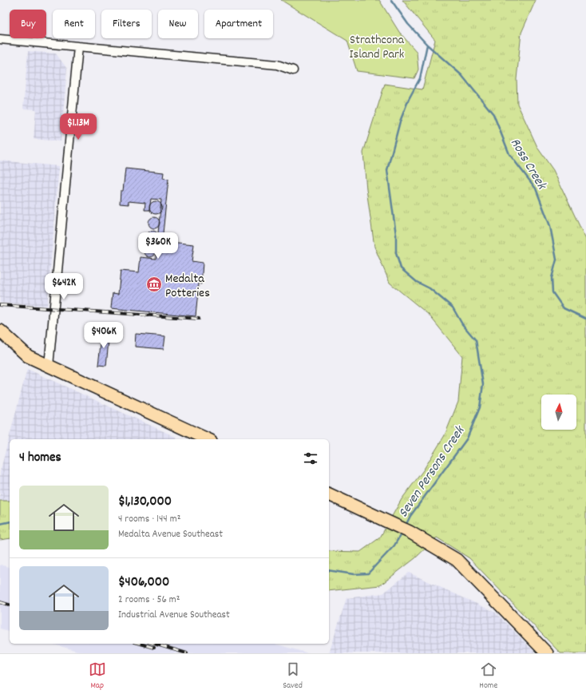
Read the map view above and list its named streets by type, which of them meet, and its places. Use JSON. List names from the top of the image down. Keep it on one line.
{"water":["Ross Creek","Seven Persons Creek"],"parks":["Strathcona Island Park"],"places":{"museum":["Medalta Potteries"]},"north":"top","page":{"chip":["Buy","Rent","Filters","New","Apartment"],"price":["$1.13M","$360K","$642K","$406K"],"heading":"4 homes","list":[{"name":"$1,130,000","note":"4 rooms · 144 m² · Medalta Avenue Southeast"},{"name":"$406,000","note":"2 rooms · 56 m² · Industrial Avenue Southeast"}],"tabs":["Map","Saved","Home"]}}
